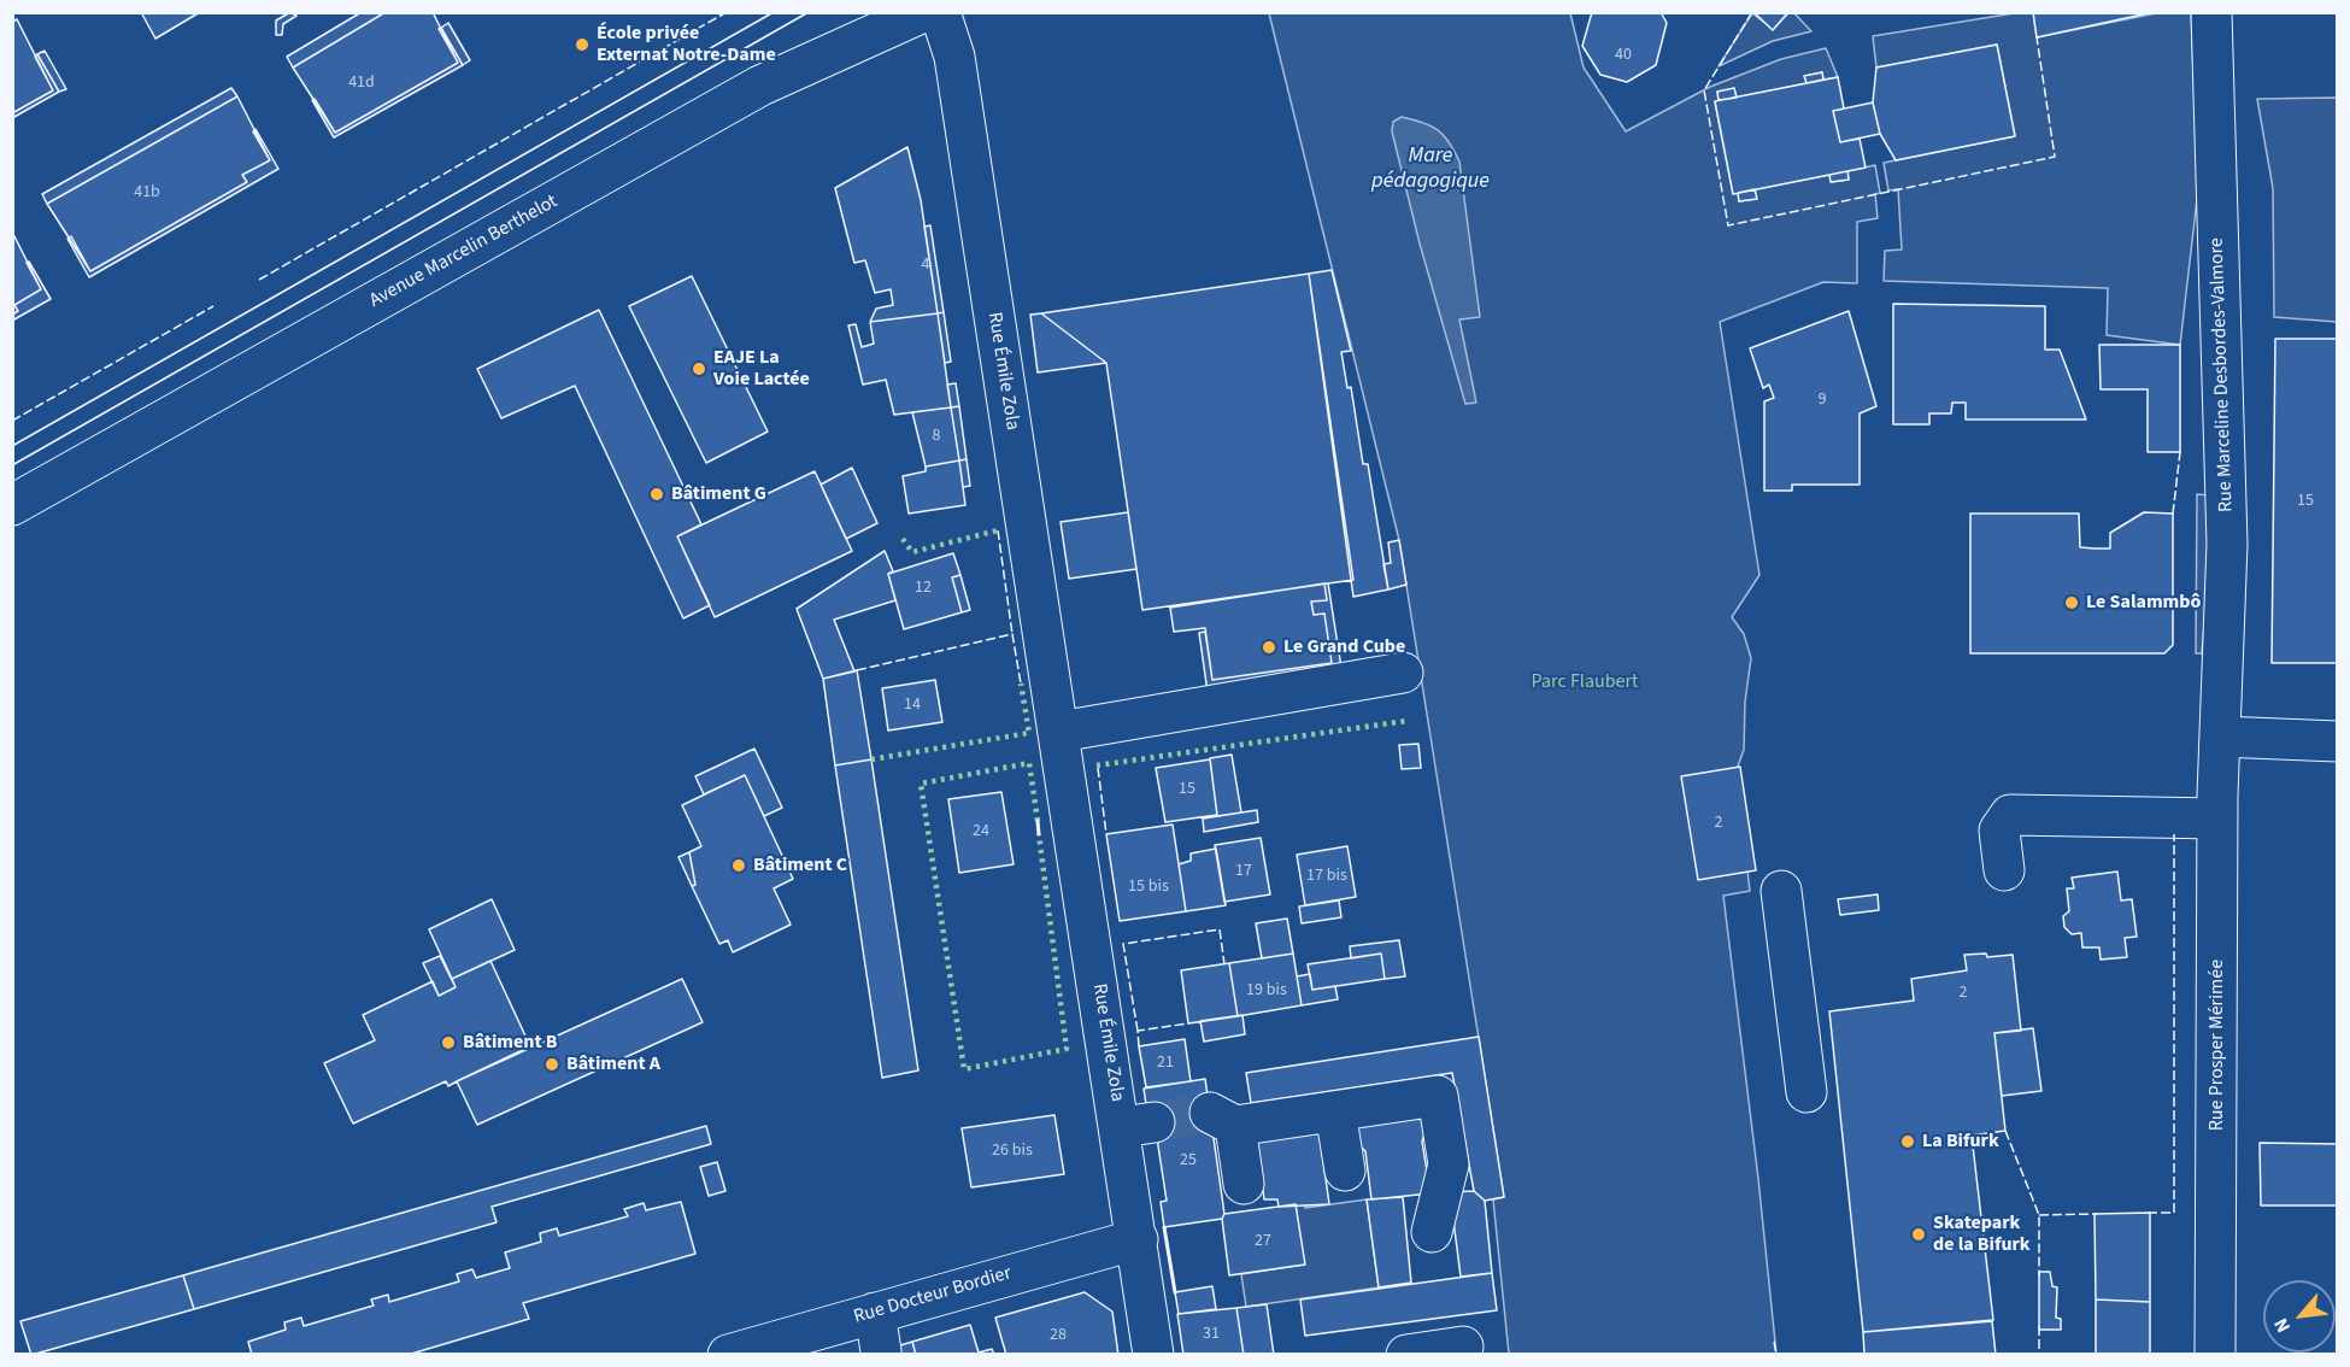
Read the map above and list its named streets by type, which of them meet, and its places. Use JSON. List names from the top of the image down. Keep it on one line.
{"streets":{"street":["Avenue Marcelin Berthelot","Rue Émile Zola","Rue Marceline Desbordes-Valmore","Rue Prosper Mérimée","Rue Docteur Bordier"]},"crossings":[["Rue Émile Zola","Rue Docteur Bordier"],["Rue Marceline Desbordes-Valmore","Rue Prosper Mérimée"]],"water":["Mare pédagogique"],"parks":["Parc Flaubert"],"places":["École privée Externat Notre-Dame","EAJE La Voie Lactée","Bâtiment G","Le Salammbô","Le Grand Cube","Bâtiment C","Bâtiment B","Bâtiment A","La Bifurk","Skatepark de la Bifurk"],"house_numbers":["40","41d","41b","4","9","8","15","12","14","15","2","24","17","17 bis","15 bis","19 bis","2","21","26 bis","25","27","31","28"],"north":"bottom left"}
